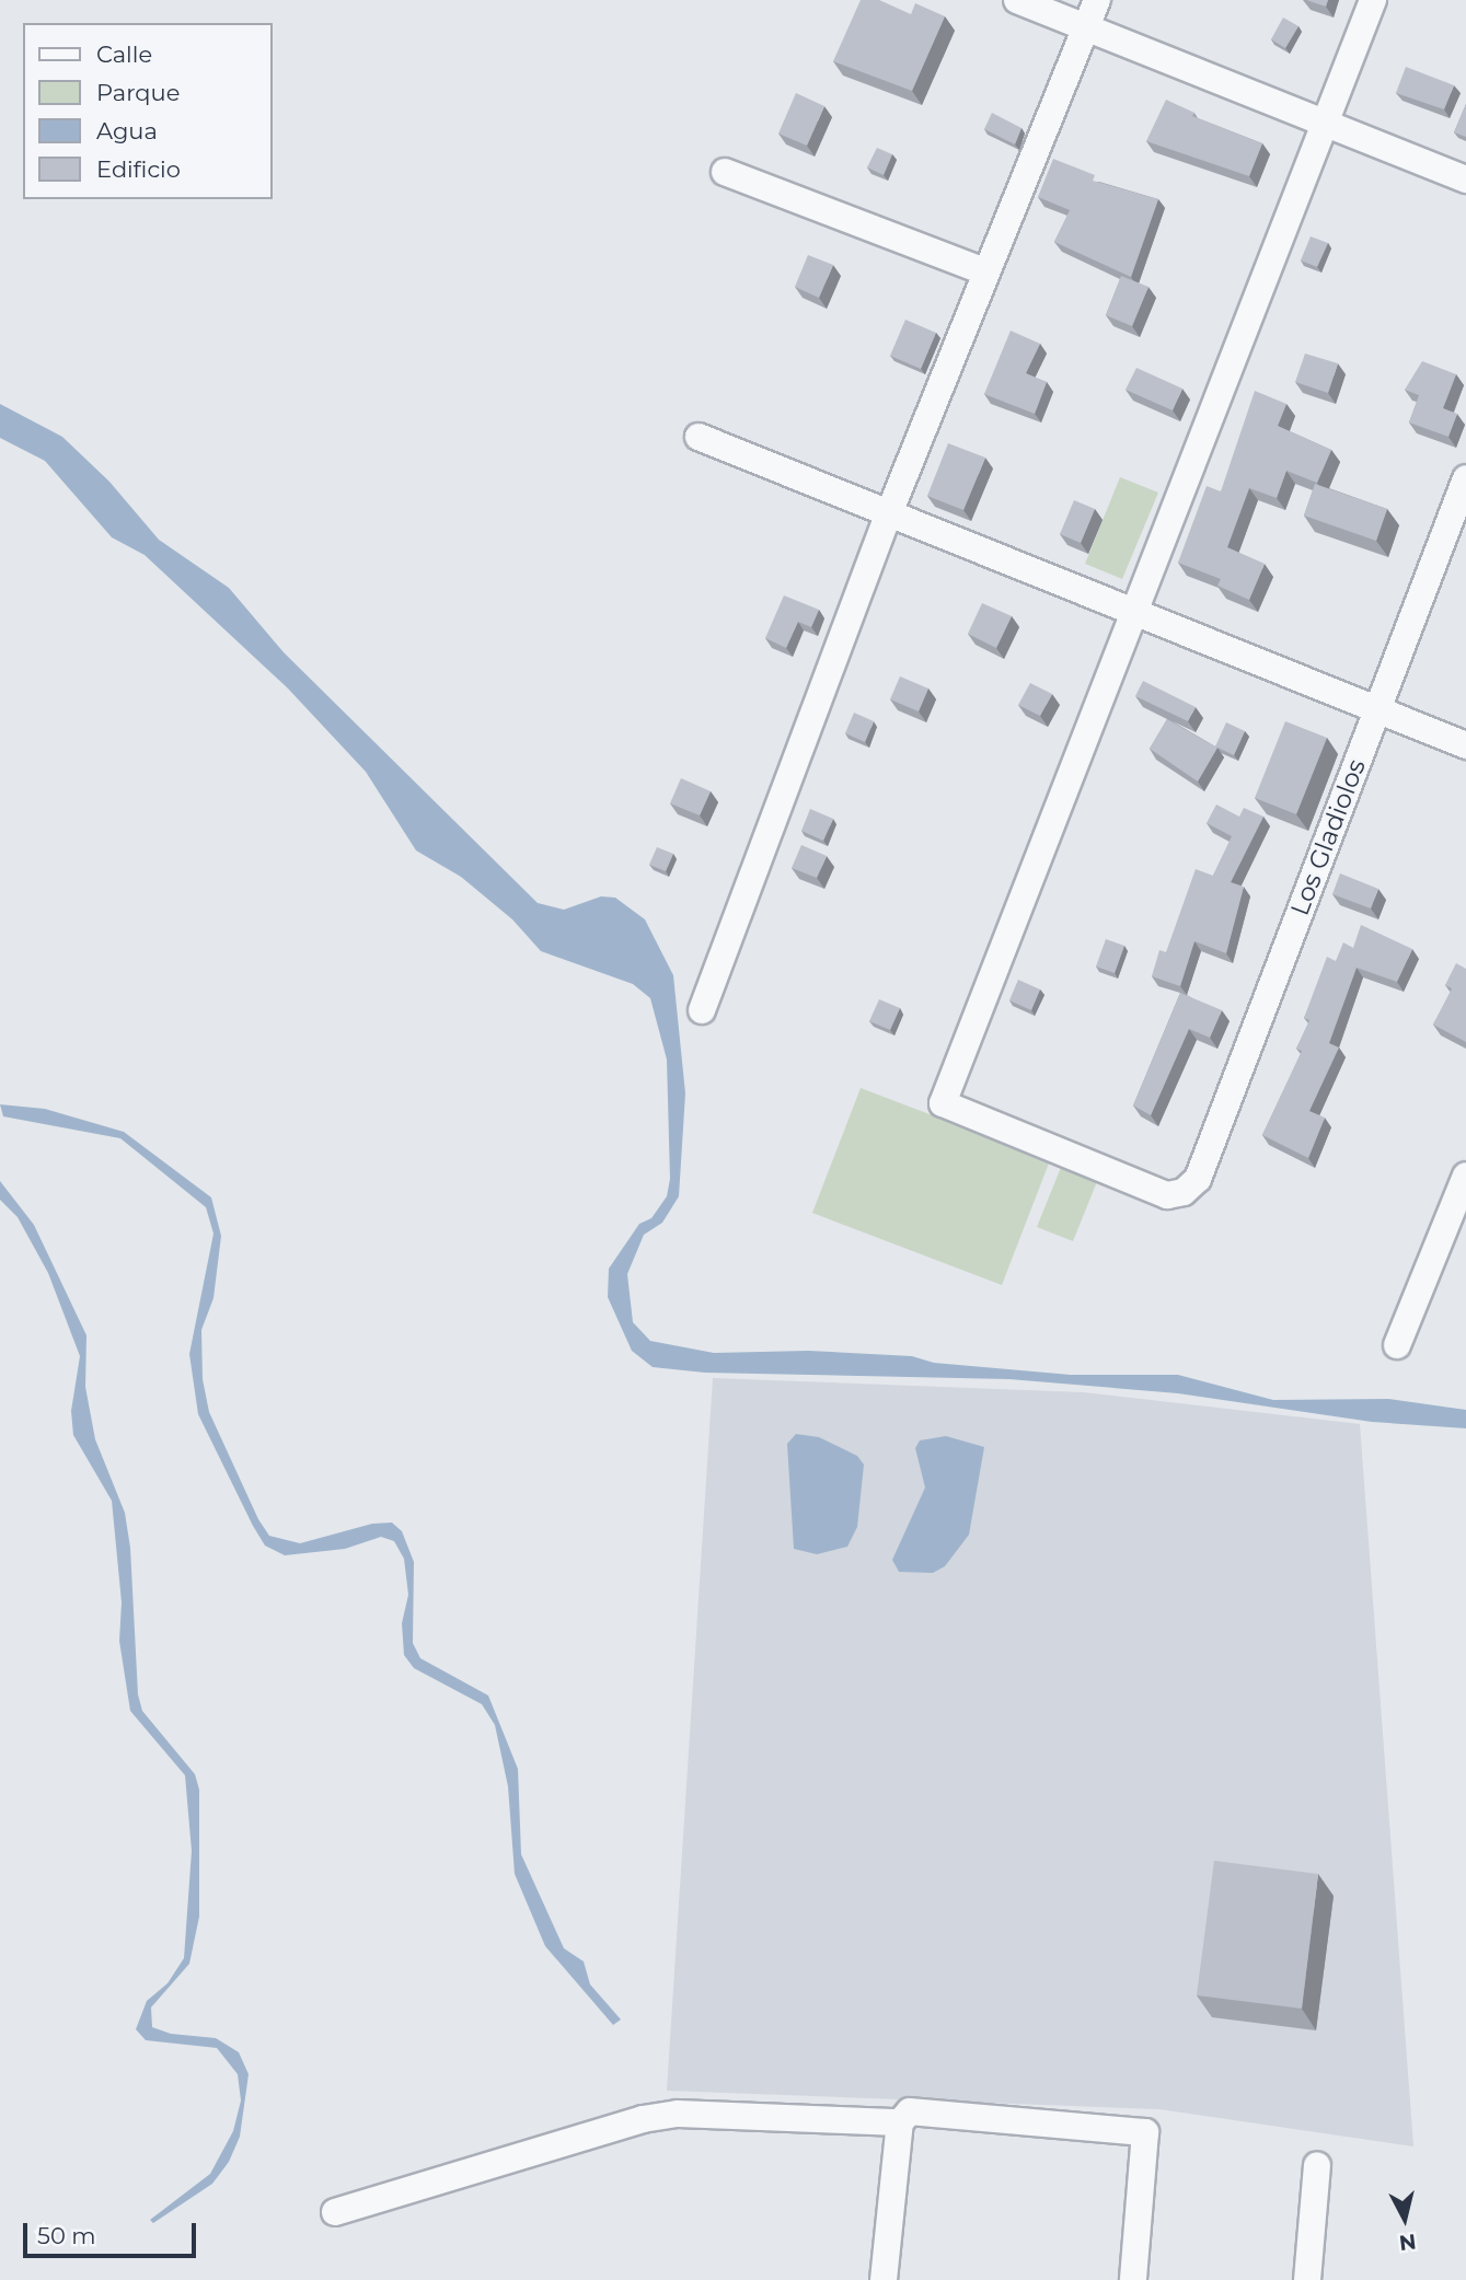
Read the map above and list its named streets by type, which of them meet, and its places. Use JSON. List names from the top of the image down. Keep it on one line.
{"streets":{"street":["Los Gladiolos"]},"legend":["Calle","Parque","Agua","Edificio"],"scale_bar":"50 m","north":"bottom"}
